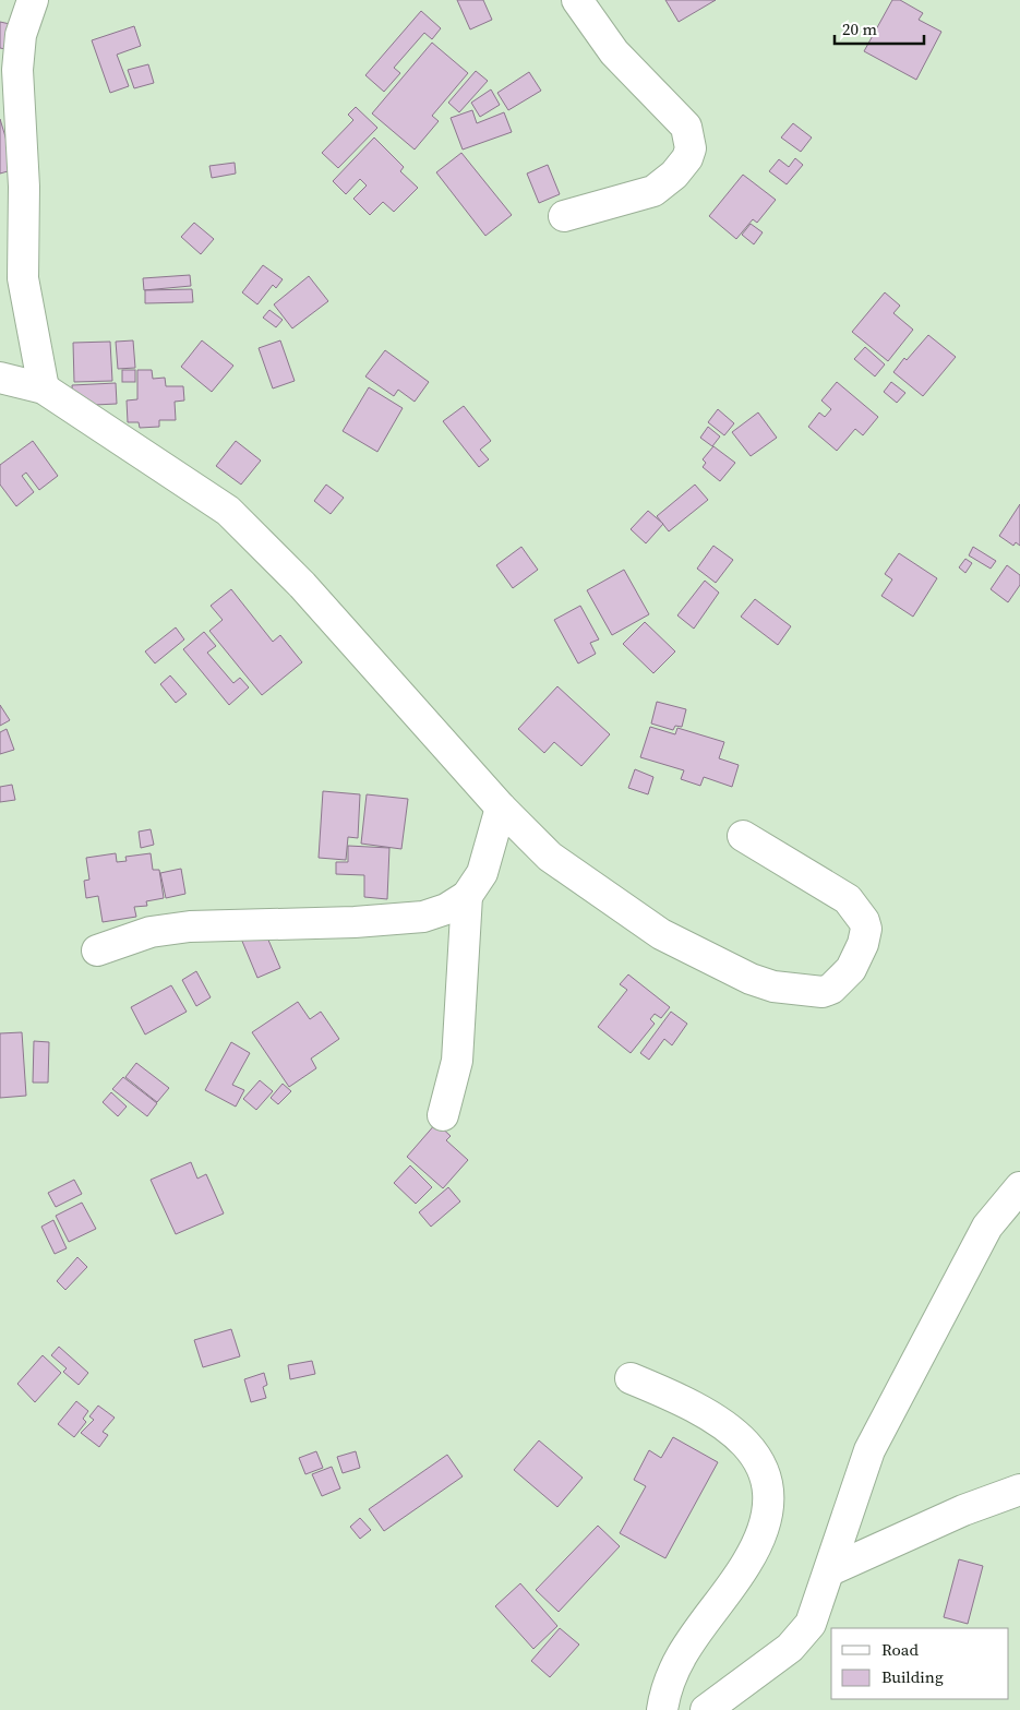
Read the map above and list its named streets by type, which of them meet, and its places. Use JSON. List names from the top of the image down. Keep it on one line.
{"legend":["Road","Building"],"scale_bar":"20 m"}
